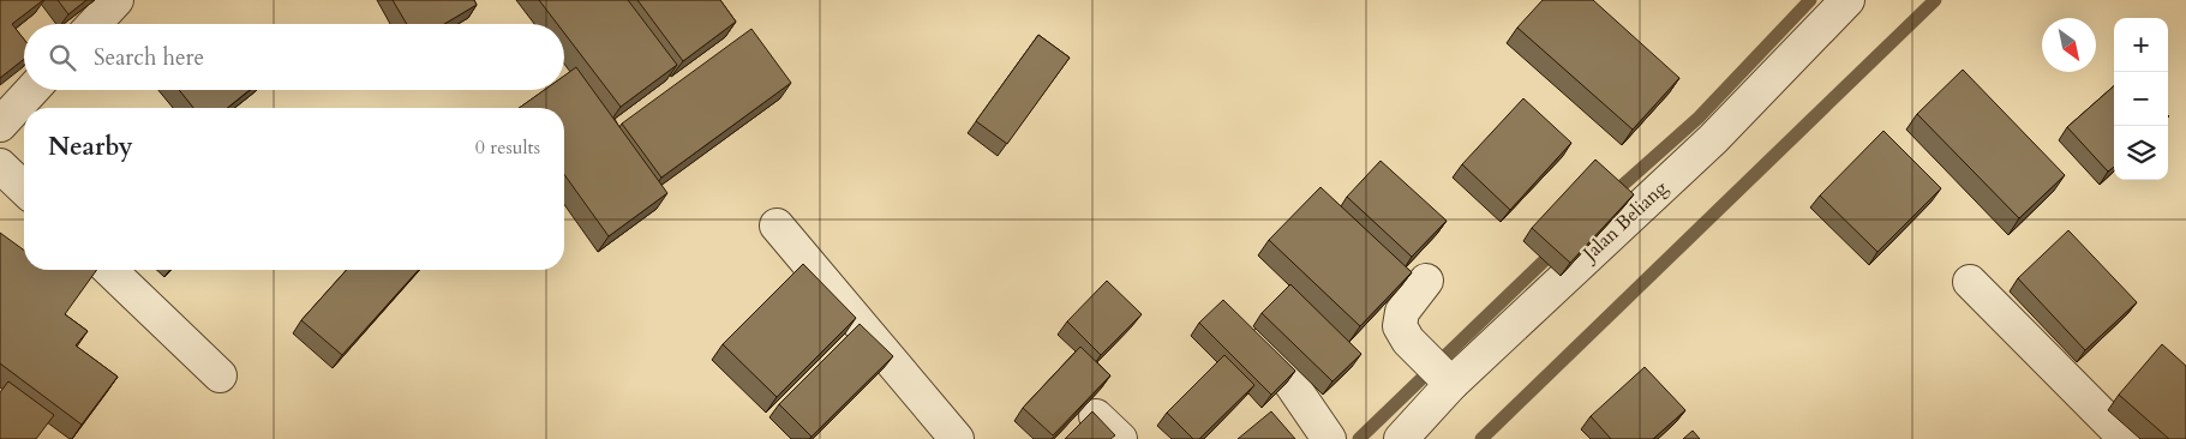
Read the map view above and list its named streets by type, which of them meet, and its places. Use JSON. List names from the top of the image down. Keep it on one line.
{"streets":{"street":["Jalan Beliang"]},"north":"bottom right","page":{"map_buttons":["+","−"],"search":"Search here","heading":["Nearby","0 results"]}}
